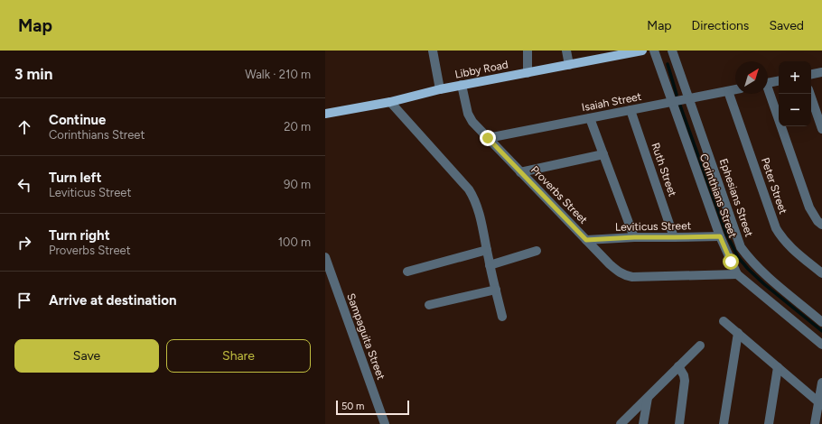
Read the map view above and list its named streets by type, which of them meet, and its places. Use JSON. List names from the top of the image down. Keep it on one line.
{"streets":{"main road":["Libby Road"],"street":["Isaiah Street","Ruth Street","Peter Street","Proverbs Street","Corinthians Street","Ephesians Street","Leviticus Street","Sampaguita Street"]},"crossings":[["Libby Road","Proverbs Street"],["Isaiah Street","Ruth Street"],["Isaiah Street","Peter Street"],["Isaiah Street","Proverbs Street"],["Isaiah Street","Corinthians Street"],["Isaiah Street","Ephesians Street"],["Ruth Street","Leviticus Street"],["Proverbs Street","Corinthians Street"],["Proverbs Street","Leviticus Street"],["Corinthians Street","Leviticus Street"]],"scale_bar":"50 m","north":"top right","page":{"header":"Map","nav":["Map","Directions","Saved"],"heading":["3 min","Walk · 210 m"],"map_buttons":["+","−"],"list":[["Continue","Corinthians Street","20 m"],["Turn left","Leviticus Street","90 m"],["Turn right","Proverbs Street","100 m"],"Arrive at destination"],"buttons":["Save","Share"],"scale":"50 m"}}
